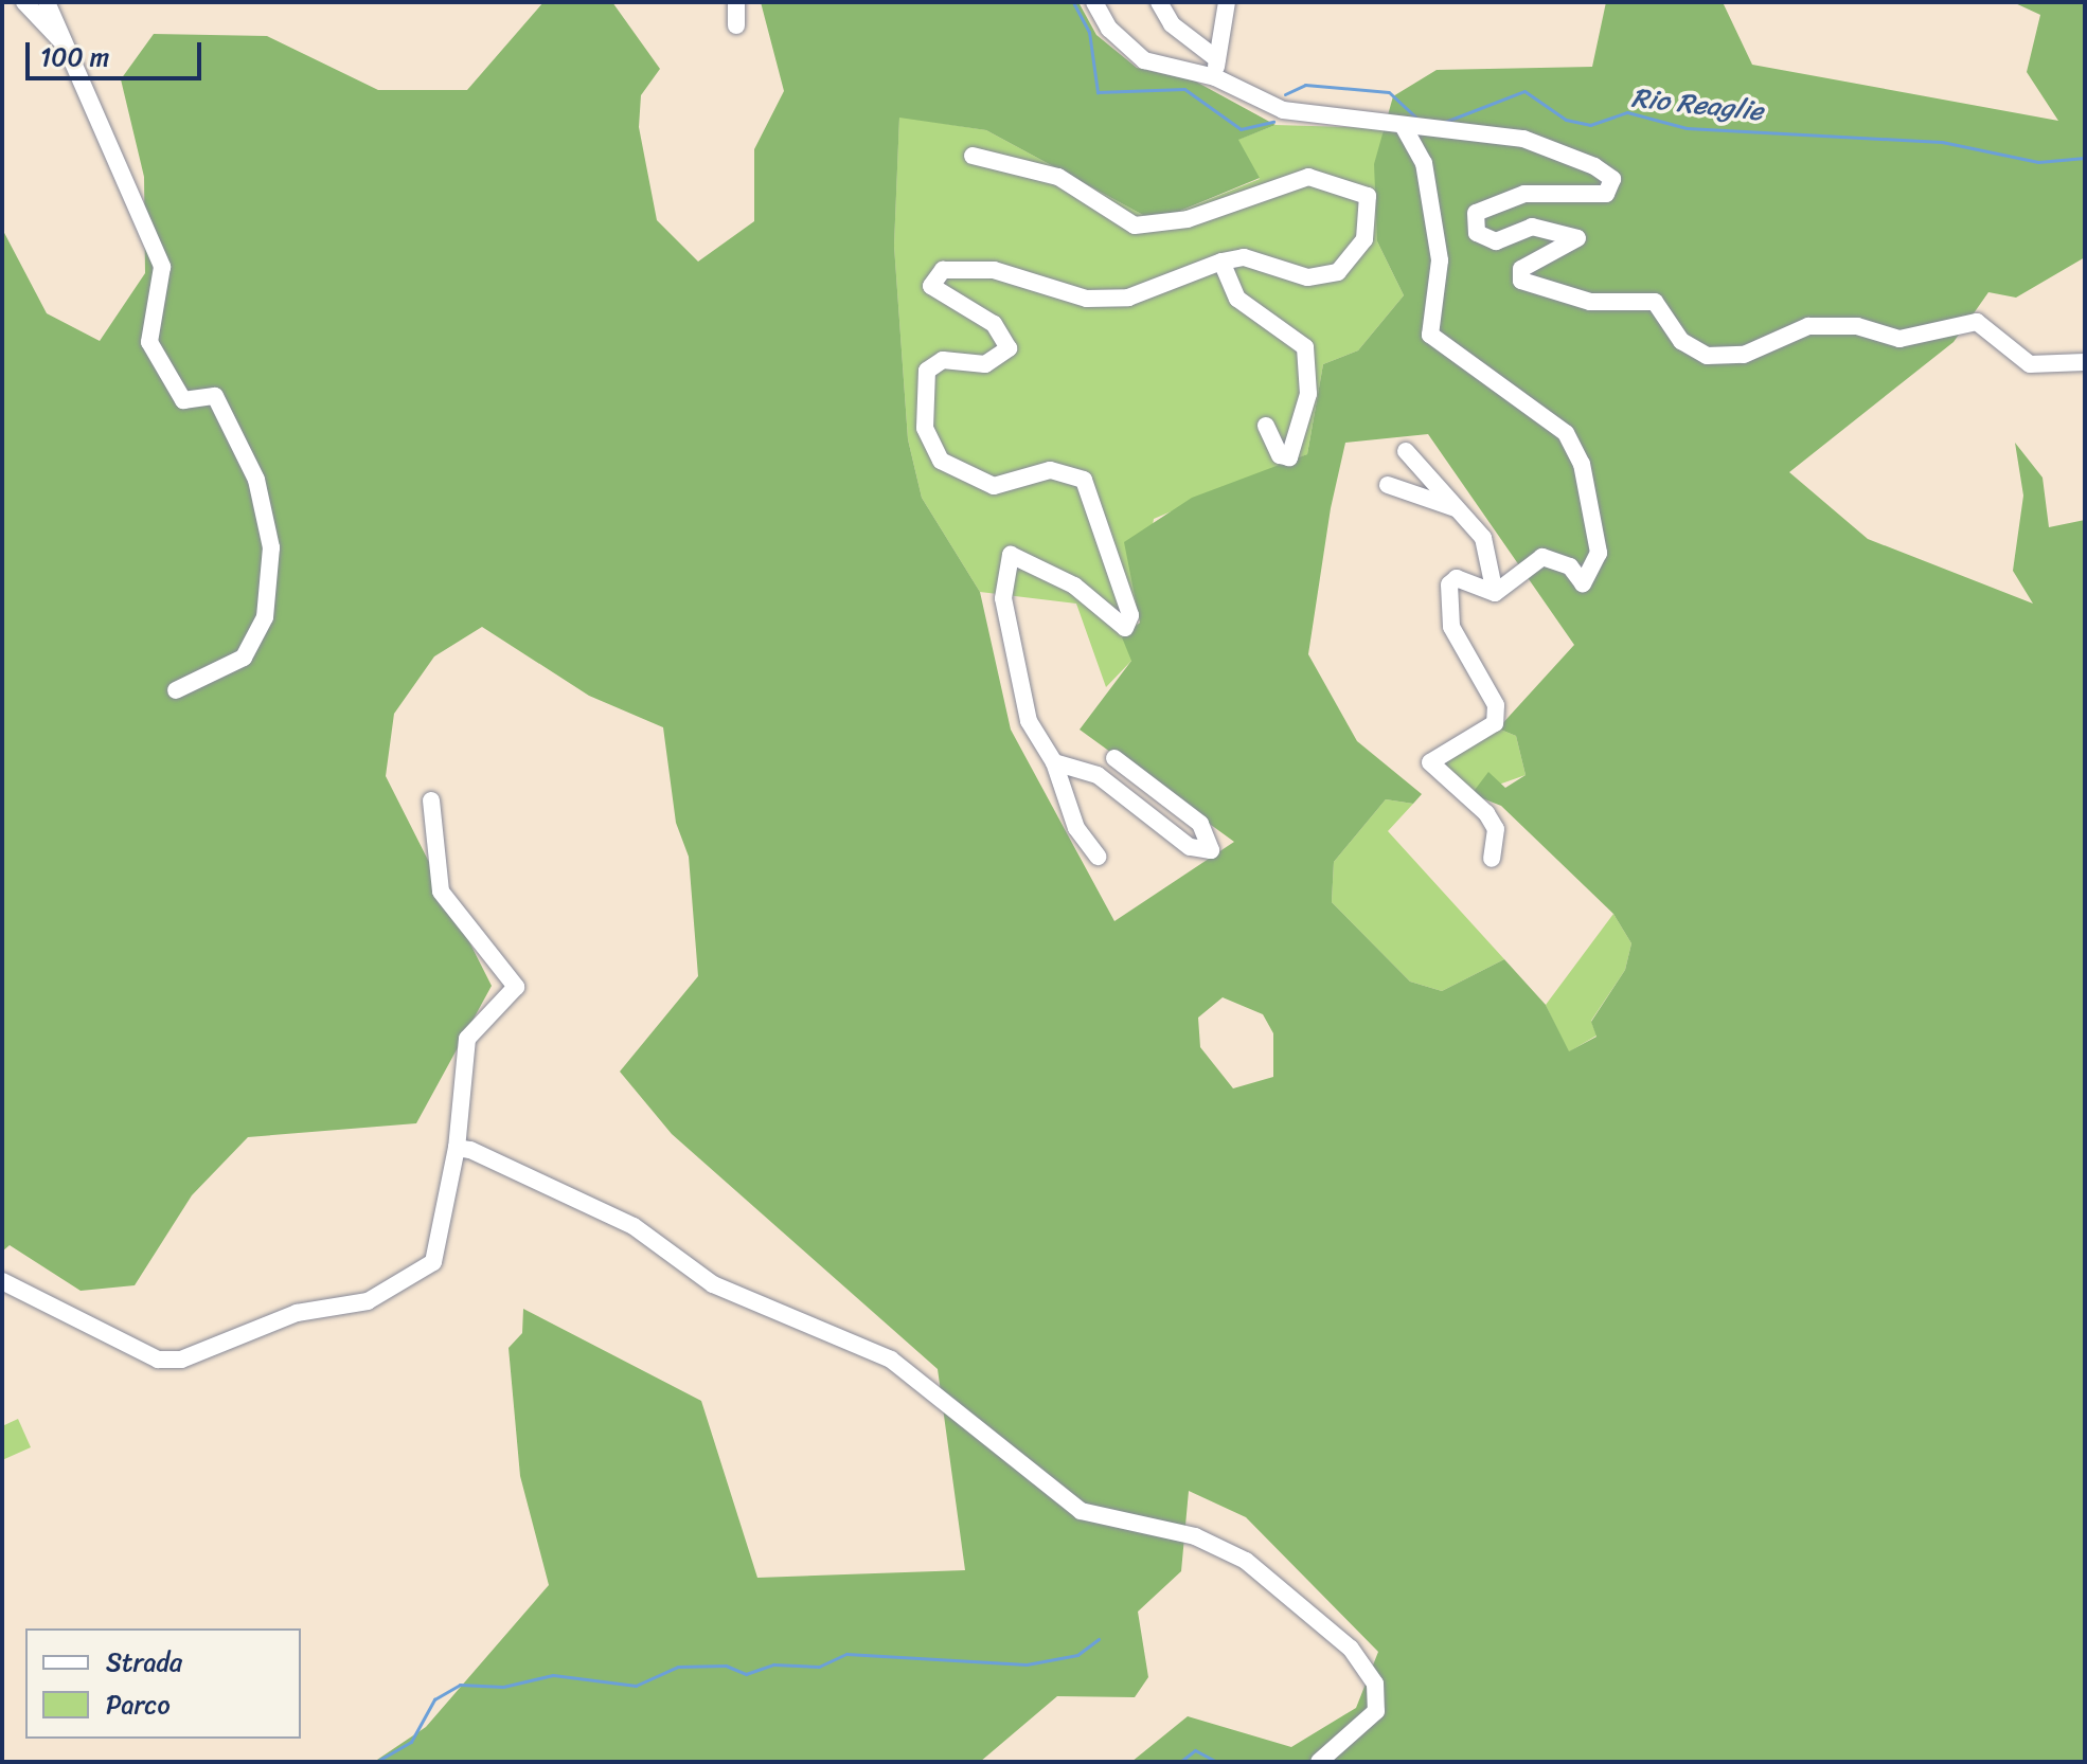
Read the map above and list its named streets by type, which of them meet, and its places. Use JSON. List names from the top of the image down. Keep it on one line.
{"water":["Rio Reaglie"],"legend":["Strada","Parco"],"scale_bar":"100 m"}
